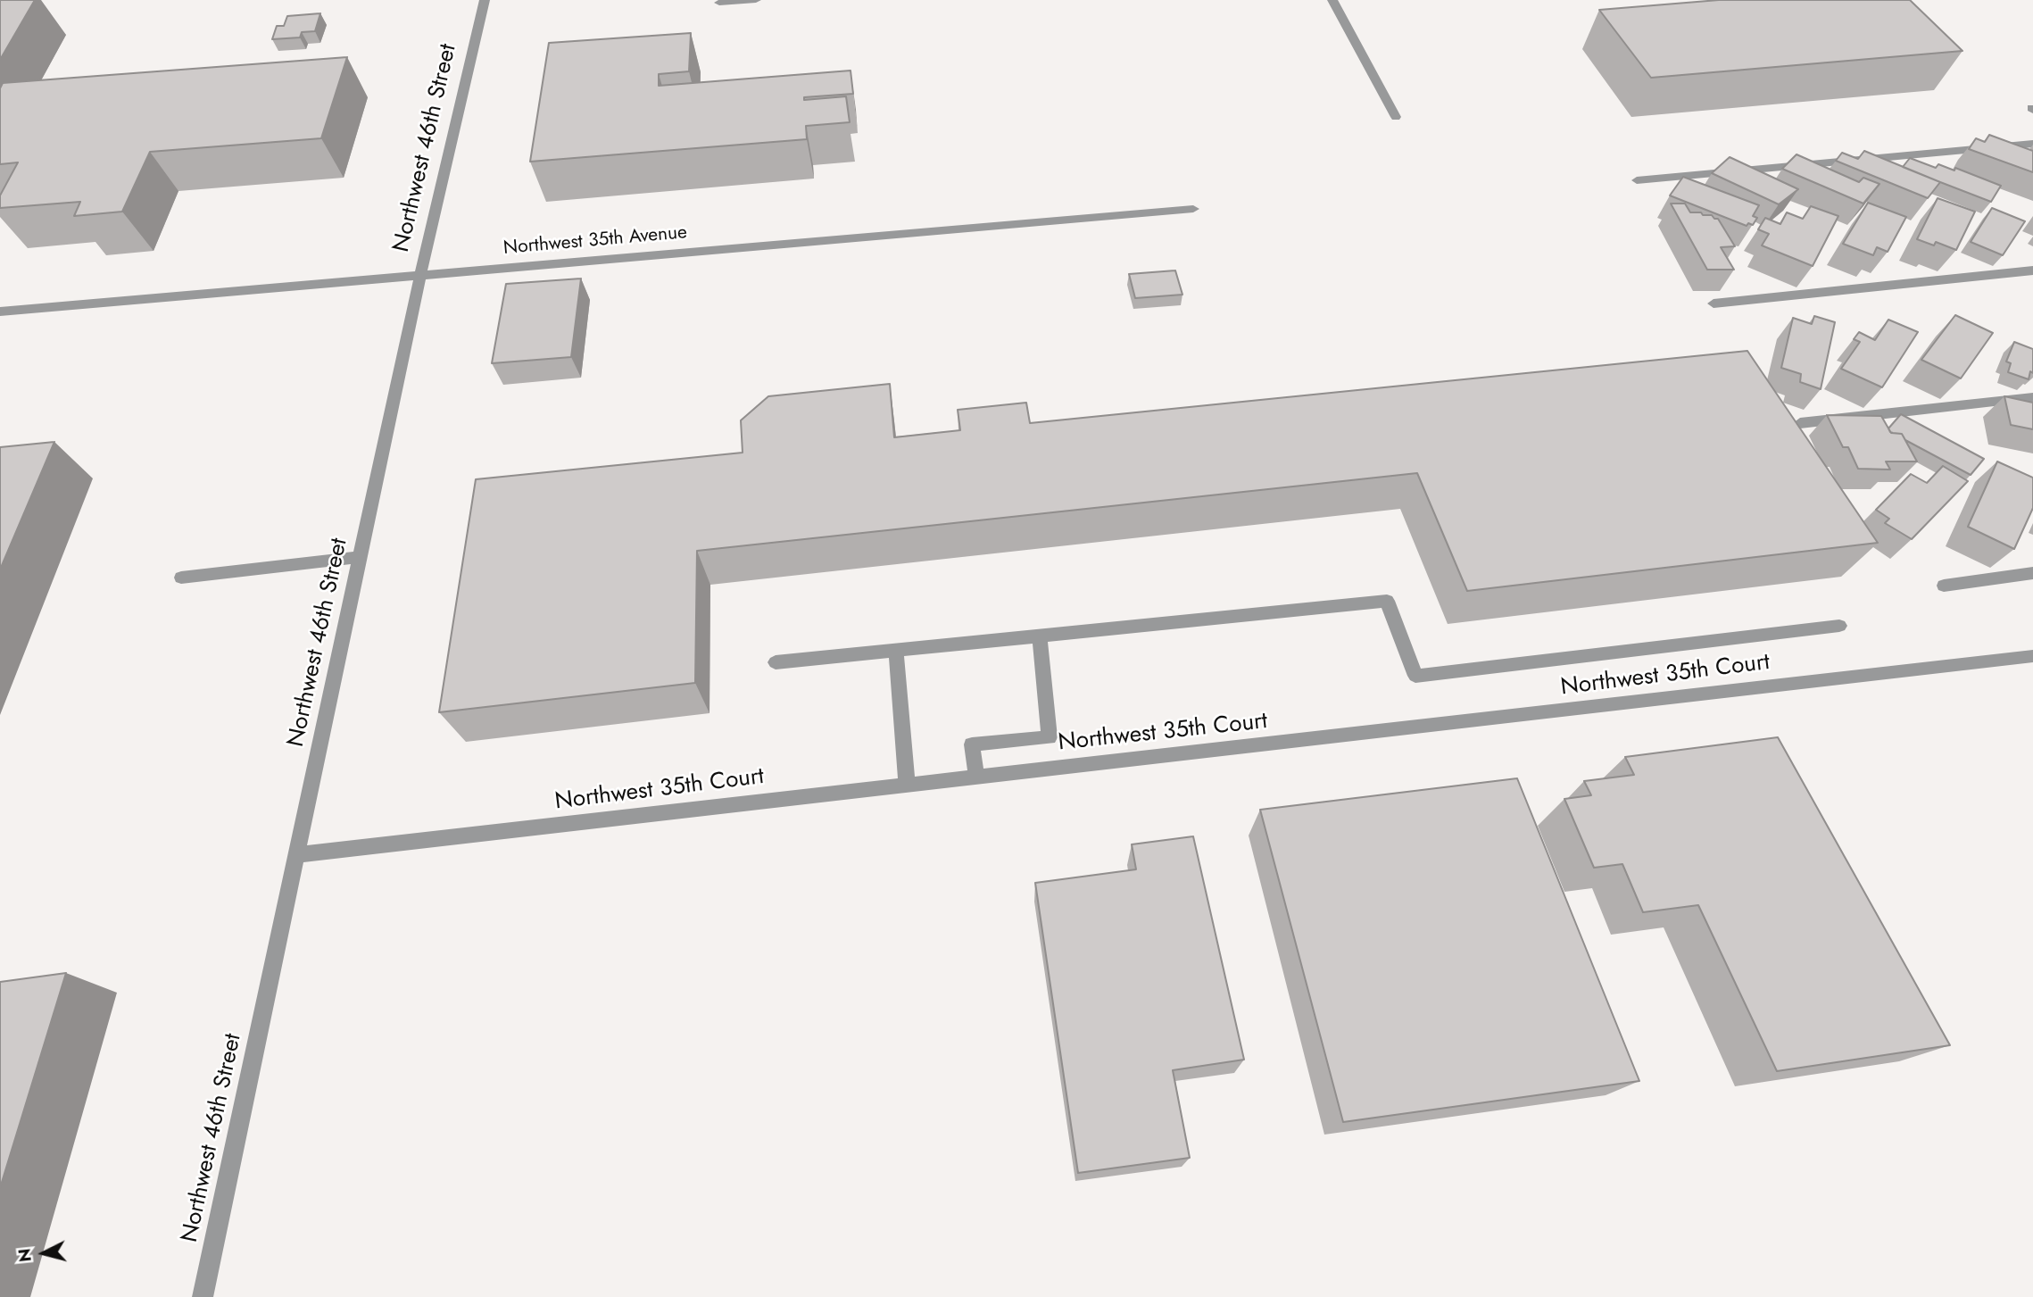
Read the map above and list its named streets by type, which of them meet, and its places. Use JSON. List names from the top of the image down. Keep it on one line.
{"streets":{"street":["Northwest 46th Street","Northwest 35th Avenue","Northwest 35th Court"]},"crossings":[["Northwest 46th Street","Northwest 35th Avenue"],["Northwest 46th Street","Northwest 35th Court"]],"north":"left"}
